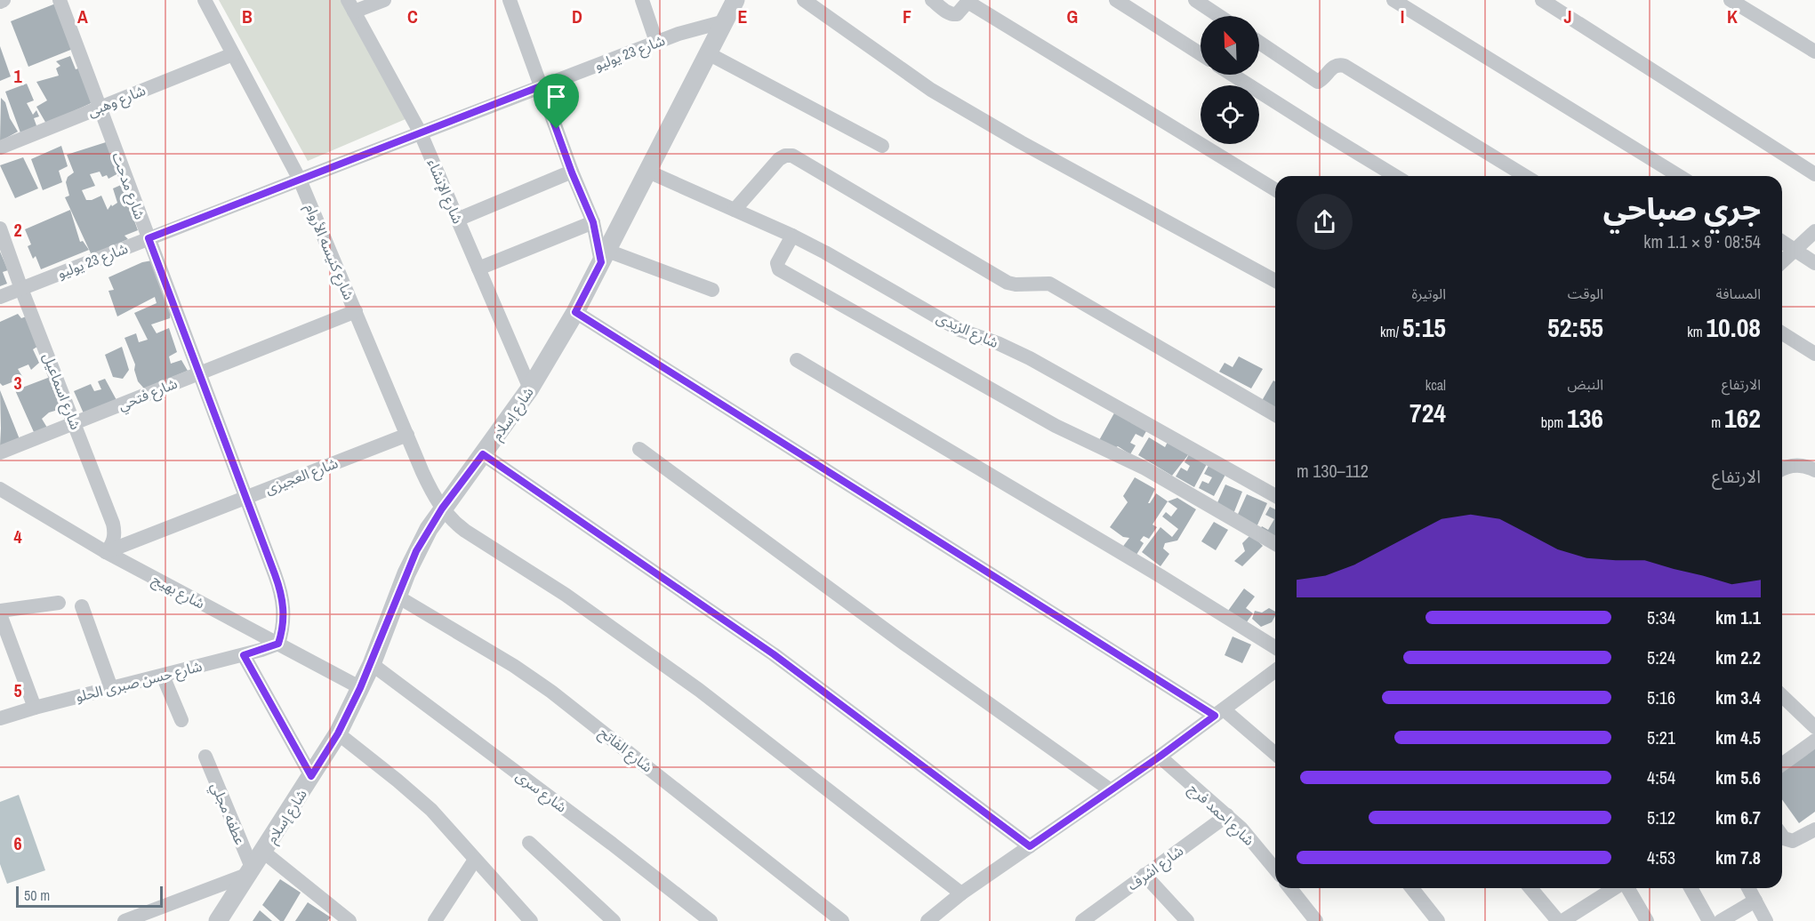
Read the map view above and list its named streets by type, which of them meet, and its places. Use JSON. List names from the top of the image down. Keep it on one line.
{"streets":{"street":["شارع 23 يوليو","شارع وهبى","شارع مدحت","شارع الإنشاء","شارع كنيسه الأروام","شارع الزيدى","شارع اسماعيل","شارع فتحي","شارع إسلام","شارع العجيزى","شارع بهيج","شارع حسن صبرى الحلو","شارع الفاتح","شارع سرى","عطفه مجلي","شارع احمد فرج","شارع اشرف"]},"crossings":[["شارع 23 يوليو","شارع مدحت"],["شارع 23 يوليو","شارع الإنشاء"],["شارع 23 يوليو","شارع كنيسه الأروام"],["شارع 23 يوليو","شارع اسماعيل"],["شارع 23 يوليو","شارع إسلام"],["شارع وهبى","شارع مدحت"],["شارع وهبى","شارع كنيسه الأروام"],["شارع مدحت","شارع فتحي"],["شارع مدحت","شارع العجيزى"],["شارع مدحت","شارع بهيج"],["شارع مدحت","شارع حسن صبرى الحلو"],["شارع الإنشاء","شارع إسلام"],["شارع كنيسه الأروام","شارع فتحي"],["شارع كنيسه الأروام","شارع إسلام"],["شارع كنيسه الأروام","شارع العجيزى"],["شارع الزيدى","شارع إسلام"],["شارع اسماعيل","شارع فتحي"],["شارع اسماعيل","شارع العجيزى"],["شارع اسماعيل","شارع بهيج"],["شارع إسلام","شارع بهيج"],["شارع إسلام","شارع الفاتح"],["شارع إسلام","شارع سرى"],["شارع إسلام","عطفه مجلي"],["شارع العجيزى","شارع بهيج"],["شارع بهيج","شارع حسن صبرى الحلو"],["شارع احمد فرج","شارع اشرف"]],"scale_bar":"50 m","north":"top left","page":{"heading":["جري صباحي","08:54 · 9 × 1.1 km"],"stats":[["المسافة","10.08 km"],["الوقت","52:55"],["الوتيرة","5:15 /km"],["الارتفاع","162 m"],["النبض","136 bpm"],["kcal","724"]],"chart":["الارتفاع","112–130 m"],"list":[{"name":"1.1 km","note":"5:34"},{"name":"2.2 km","note":"5:24"},{"name":"3.4 km","note":"5:16"},{"name":"4.5 km","note":"5:21"},{"name":"5.6 km","note":"4:54"},{"name":"6.7 km","note":"5:12"},{"name":"7.8 km","note":"4:53"}],"scale":"50 m"},"grid":{"columns":["A","B","C","D","E","F","G","I","J","K"],"rows":["1","2","3","4","5","6"]}}
